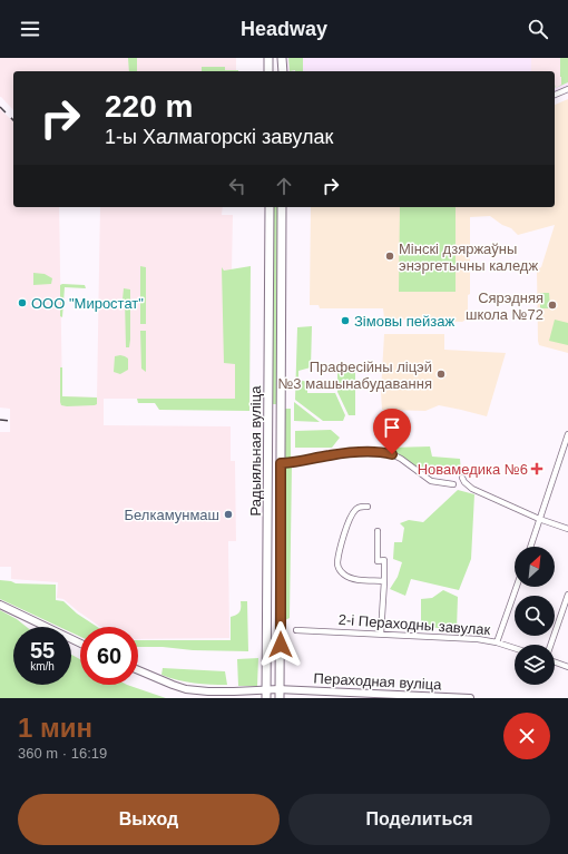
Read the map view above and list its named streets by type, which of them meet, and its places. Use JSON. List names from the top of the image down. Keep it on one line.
{"streets":{"main road":["Радыяльная вуліца"],"street":["2-і Пераходны завулак","Пераходная вуліца"]},"crossings":[["Радыяльная вуліца","Пераходная вуліца"]],"places":{"other":["Мінскі дзяржаўны энэргетычны каледж","ООО \"Миростат\"","Сярэдняя школа №72","Зімовы пейзаж","Прафесійны ліцэй №3 машынабудавання","Белкамунмаш"],"health":["Новамедика №6"]},"north":"top right","page":{"header":"Headway","turn":["220 m","1-ы Халмагорскі завулак"],"speed":"55 km/h","limit":"60","heading":["1 мин","360 m · 16:19"],"buttons":["Выход","Поделиться"]}}
